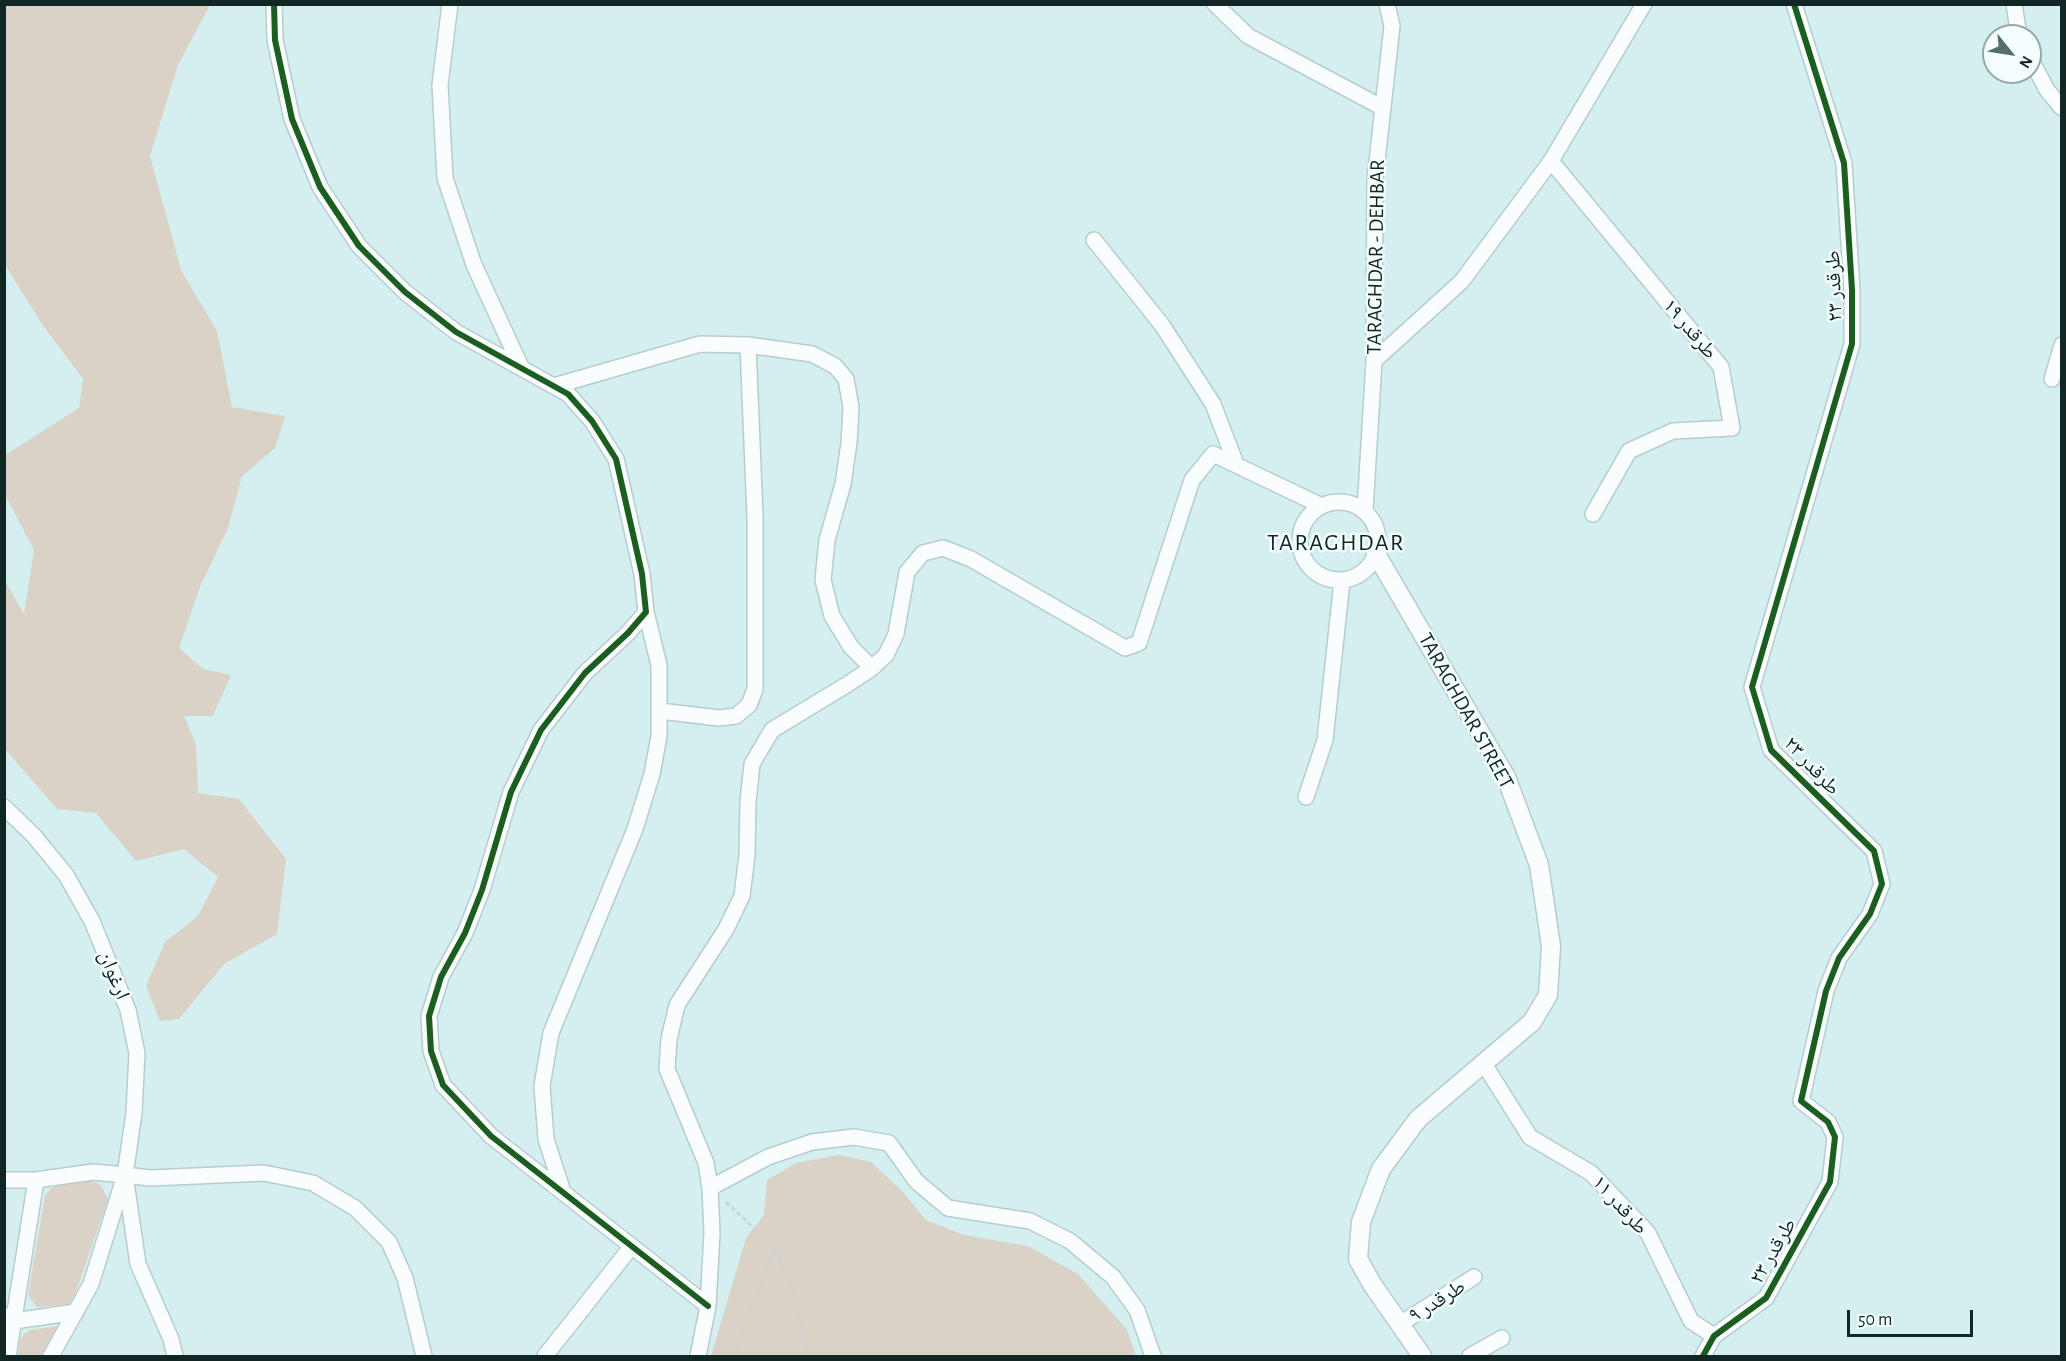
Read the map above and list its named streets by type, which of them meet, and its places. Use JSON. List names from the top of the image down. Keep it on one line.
{"streets":{"street":["TARAGHDAR - DEHBAR","طرقدر ۲۳","طرقدر ۱۹","TARAGHDAR STREET","ارغوان","طرقدر ۱۱","طرقدر ۹"]},"crossings":[["TARAGHDAR - DEHBAR","TARAGHDAR STREET"],["طرقدر ۲۳","طرقدر ۱۱"],["TARAGHDAR STREET","طرقدر ۱۱"],["TARAGHDAR STREET","طرقدر ۹"]],"districts":["TARAGHDAR"],"scale_bar":"50 m","north":"bottom right"}
